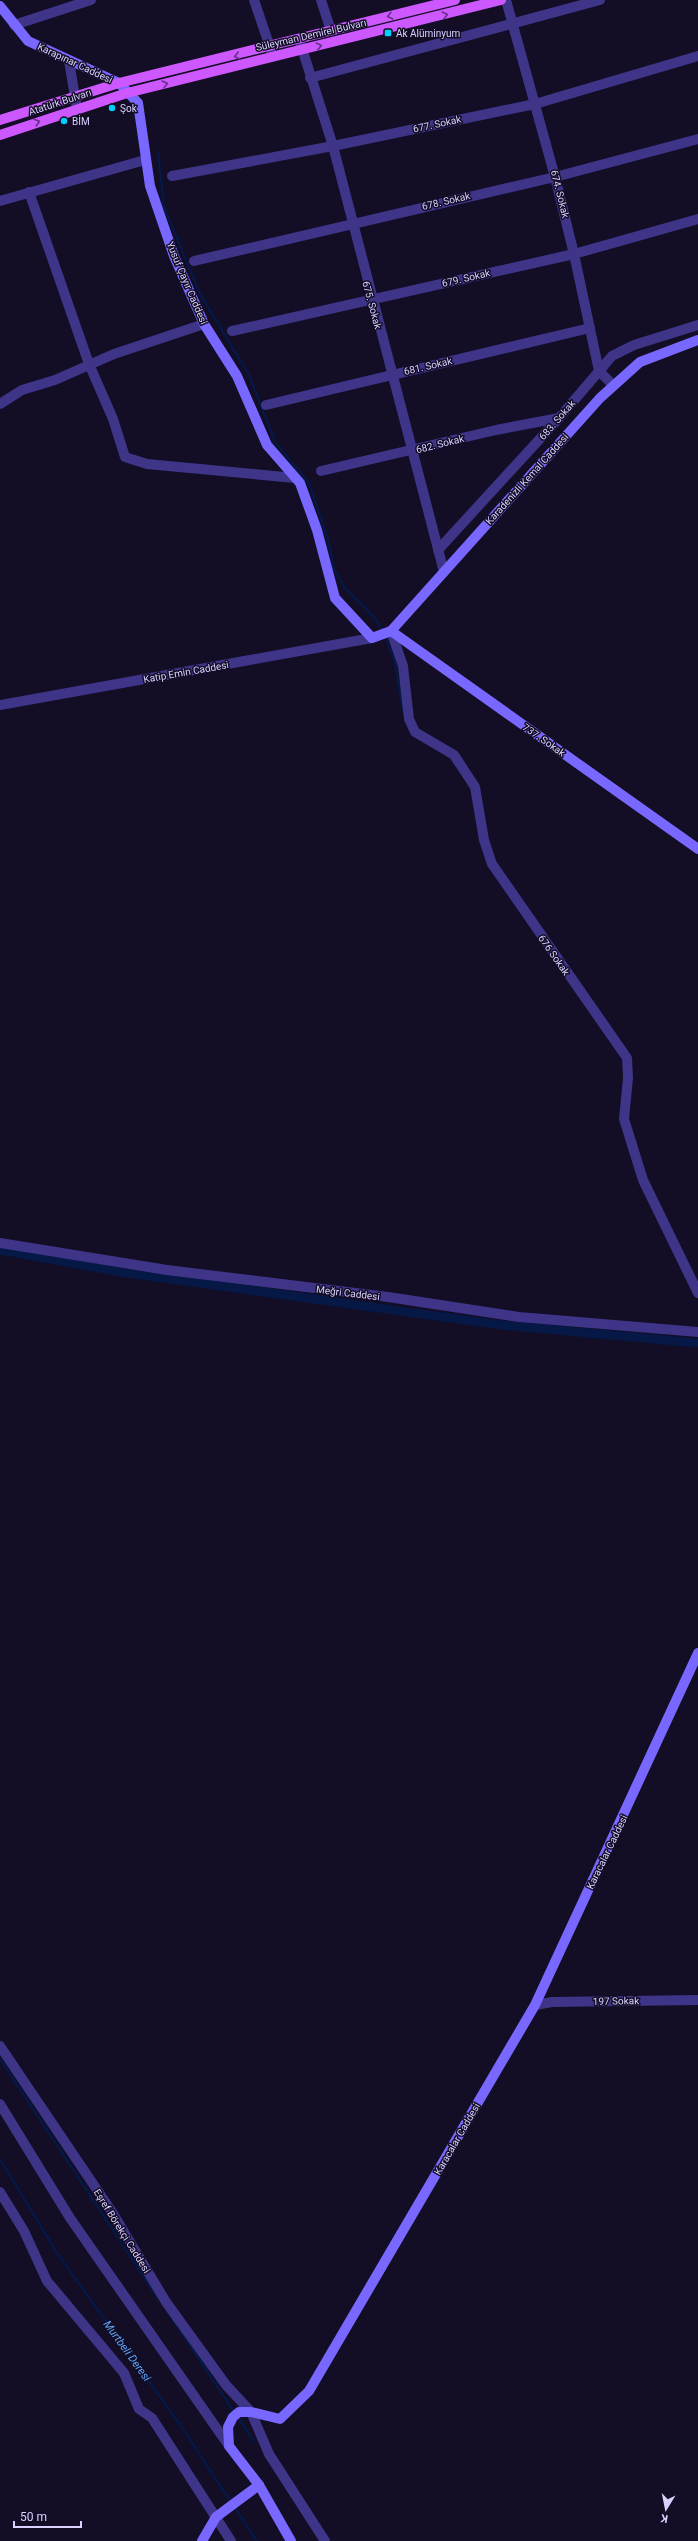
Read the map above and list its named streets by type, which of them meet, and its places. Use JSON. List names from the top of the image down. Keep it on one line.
{"streets":{"main road":["Süleyman Demirel Bulvarı","Atatürk Bulvarı"],"street":["Karapınar Caddesi","677. Sokak","674. Sokak","678. Sokak","679. Sokak","Yusuf Çayır Caddesi","675. Sokak","681. Sokak","683. Sokak","682. Sokak","Karadenizli Kemal Caddesi","Katip Emin Caddesi","737. Sokak","676 Sokak","Meğri Caddesi","Karacalar Caddesi","197 Sokak","Eşref Börekçi Caddesi"]},"crossings":[["Süleyman Demirel Bulvarı","Karapınar Caddesi"],["Süleyman Demirel Bulvarı","Atatürk Bulvarı"],["Süleyman Demirel Bulvarı","Yusuf Çayır Caddesi"],["Süleyman Demirel Bulvarı","675. Sokak"],["Karapınar Caddesi","Atatürk Bulvarı"],["Karapınar Caddesi","Yusuf Çayır Caddesi"],["Atatürk Bulvarı","Yusuf Çayır Caddesi"],["677. Sokak","674. Sokak"],["677. Sokak","675. Sokak"],["674. Sokak","678. Sokak"],["674. Sokak","679. Sokak"],["674. Sokak","681. Sokak"],["674. Sokak","683. Sokak"],["678. Sokak","675. Sokak"],["679. Sokak","675. Sokak"],["Yusuf Çayır Caddesi","Karadenizli Kemal Caddesi"],["Yusuf Çayır Caddesi","Katip Emin Caddesi"],["Yusuf Çayır Caddesi","737. Sokak"],["Yusuf Çayır Caddesi","676 Sokak"],["675. Sokak","681. Sokak"],["675. Sokak","683. Sokak"],["675. Sokak","682. Sokak"],["675. Sokak","Karadenizli Kemal Caddesi"],["683. Sokak","682. Sokak"],["Karadenizli Kemal Caddesi","Katip Emin Caddesi"],["Karadenizli Kemal Caddesi","737. Sokak"],["Karadenizli Kemal Caddesi","676 Sokak"],["Katip Emin Caddesi","737. Sokak"],["Katip Emin Caddesi","676 Sokak"],["737. Sokak","676 Sokak"],["Karacalar Caddesi","197 Sokak"],["Karacalar Caddesi","Eşref Börekçi Caddesi"]],"water":["Murtbeli Deresi"],"places":{"transit":["Ak Alüminyum"],"other":["Şok","BİM"]},"scale_bar":"50 m","north":"bottom"}
